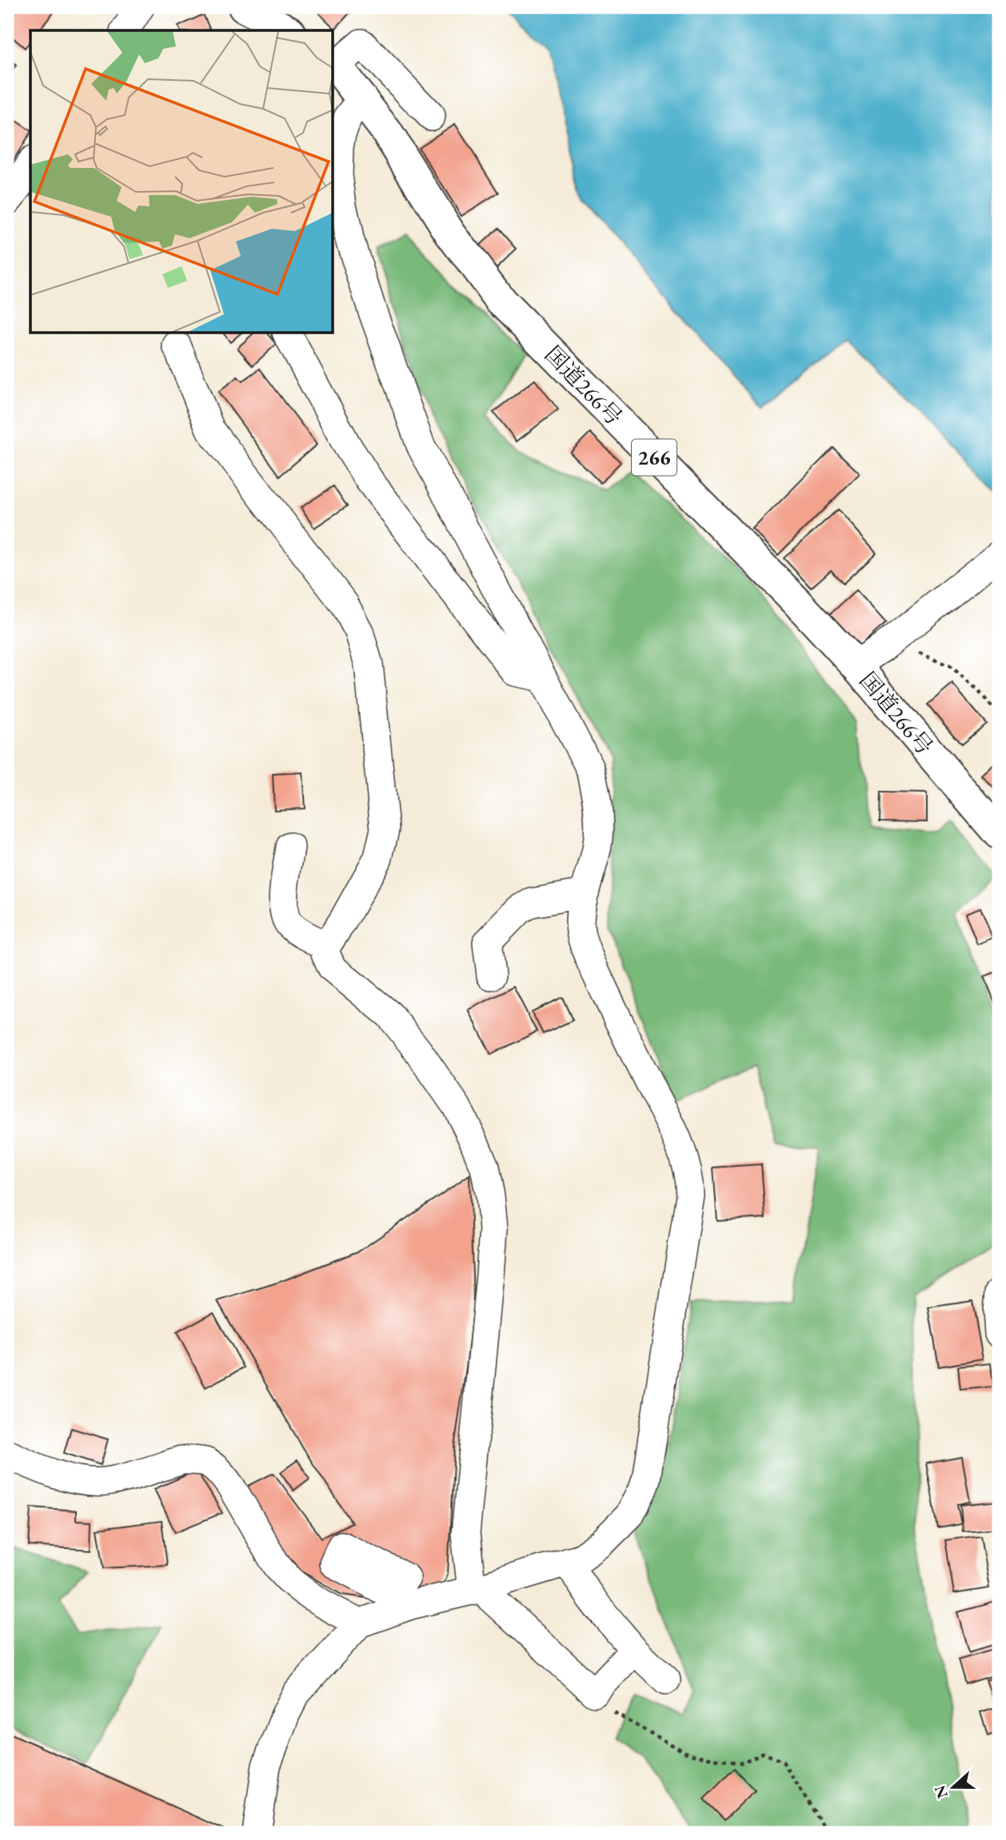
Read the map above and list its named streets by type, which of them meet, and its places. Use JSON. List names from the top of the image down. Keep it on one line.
{"streets":{"highway":["国道266号","266"]},"north":"left"}
